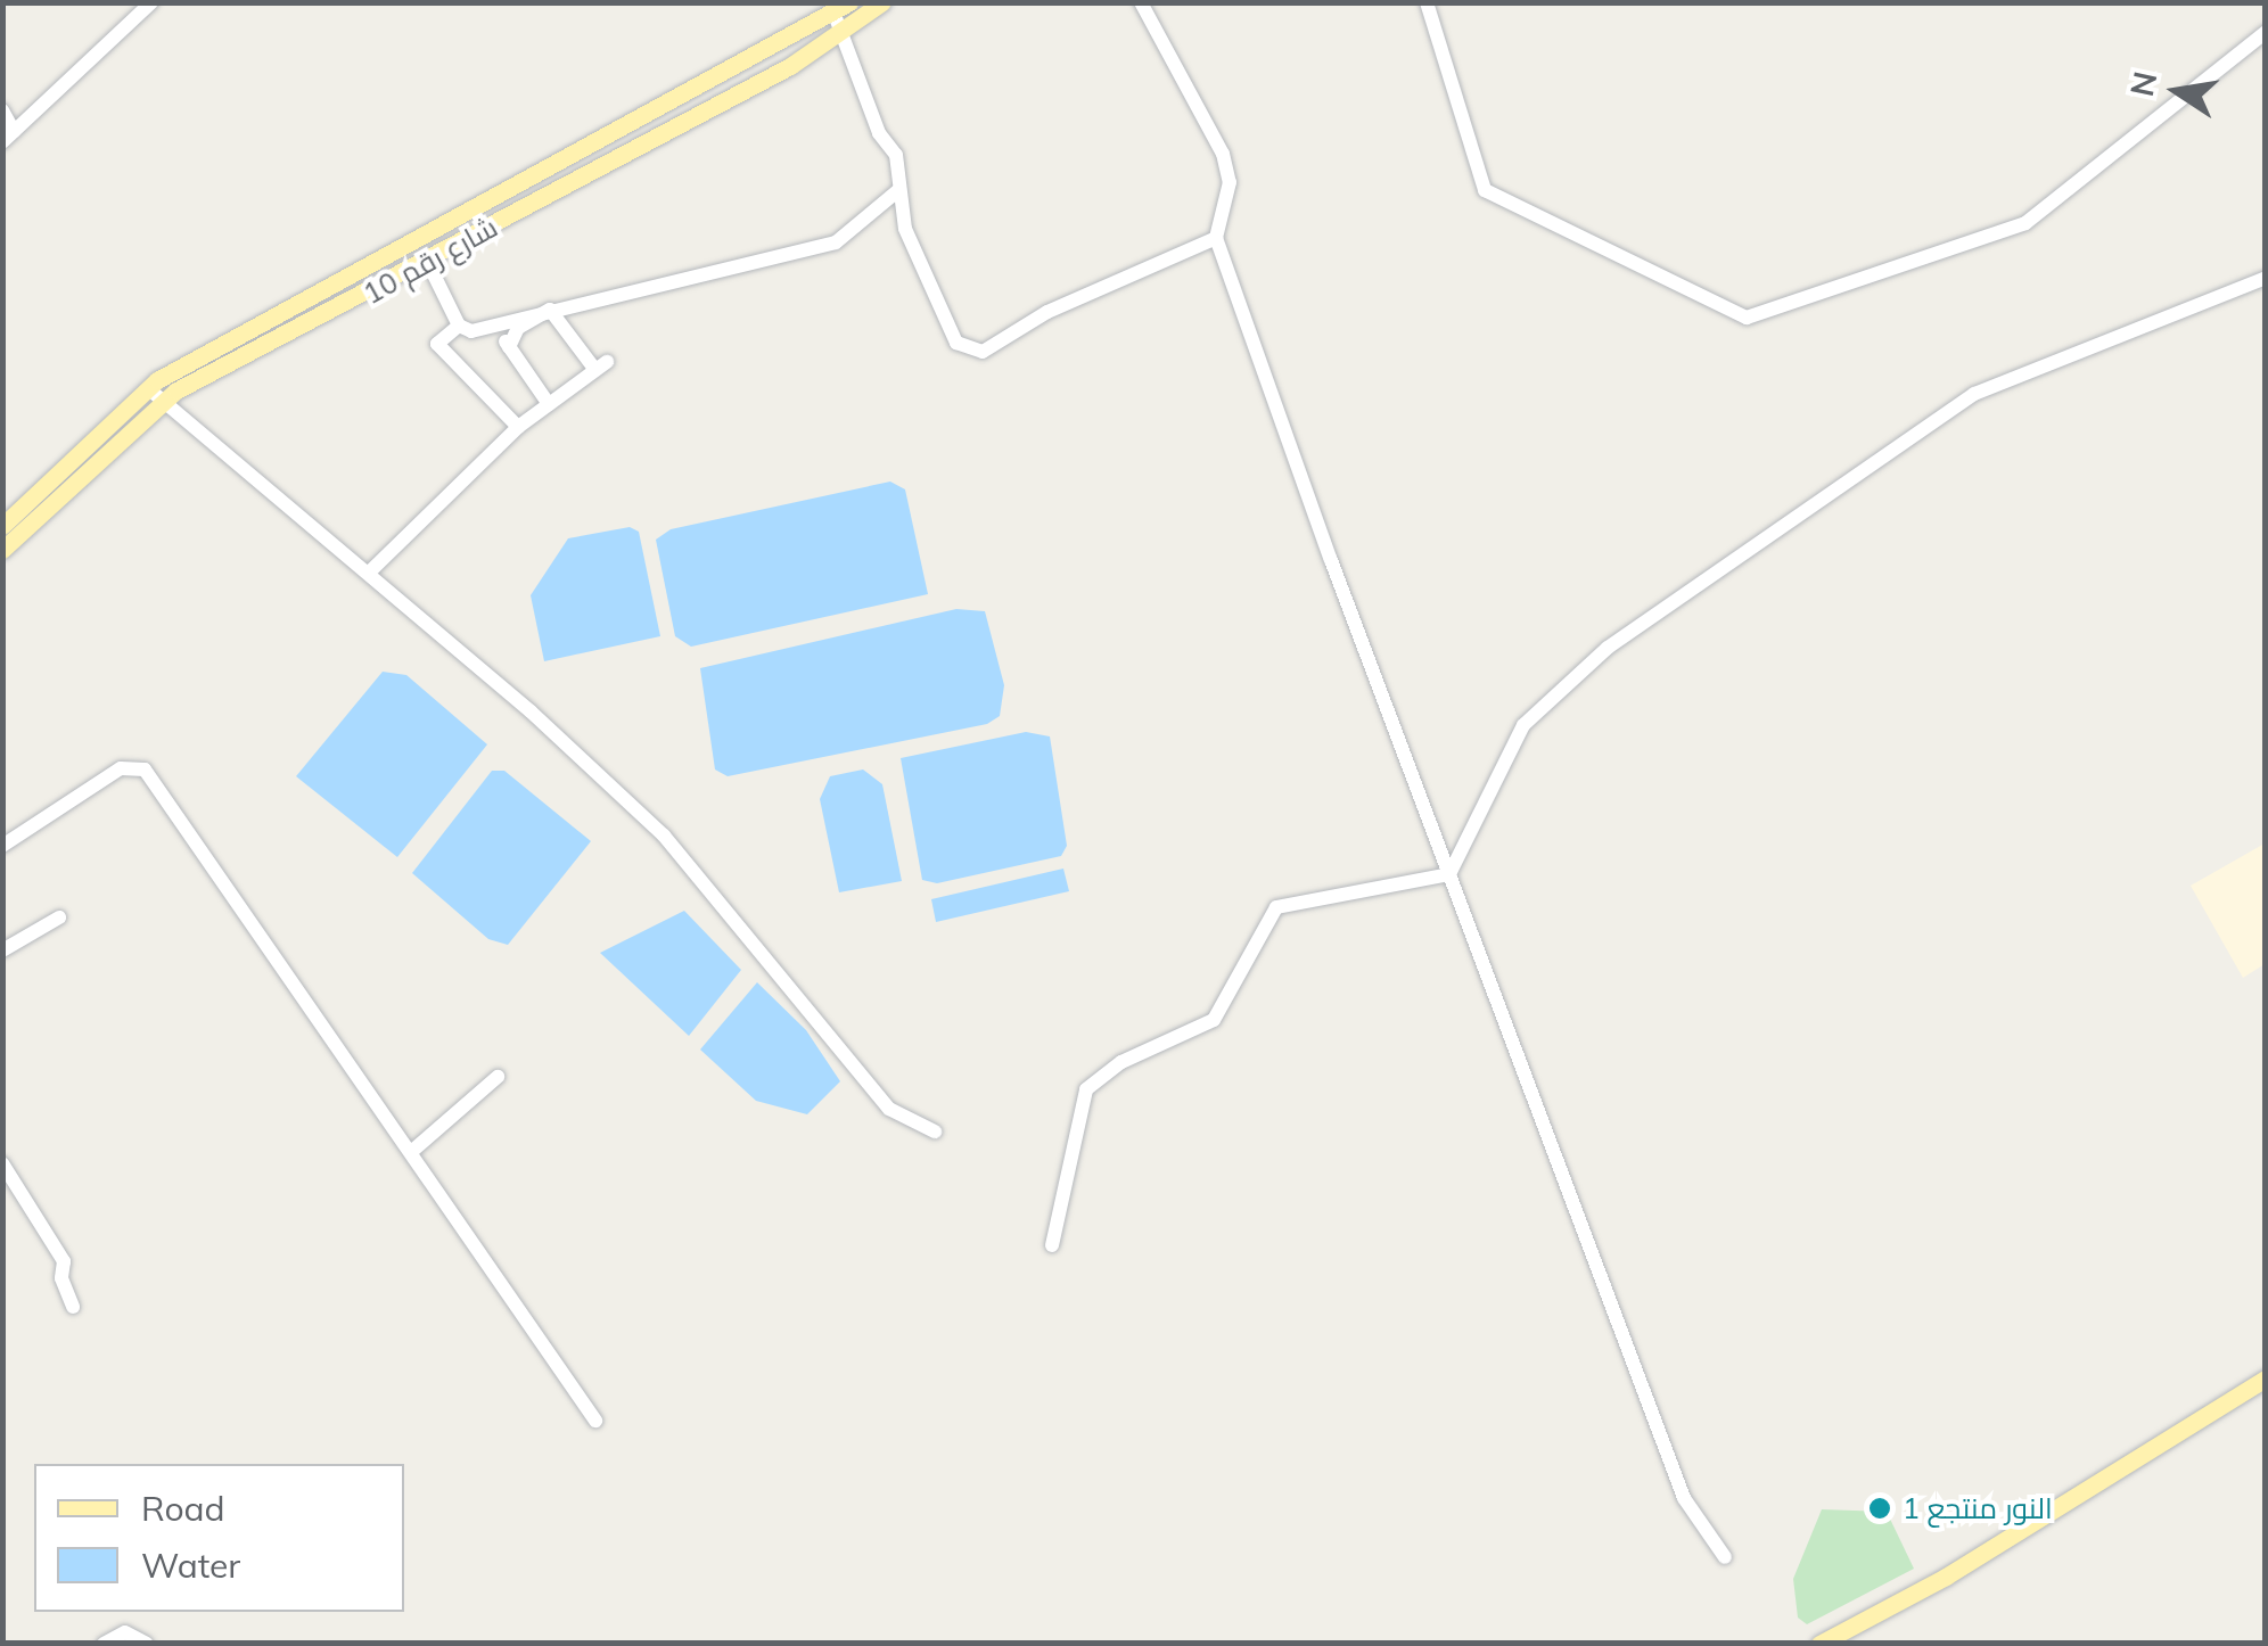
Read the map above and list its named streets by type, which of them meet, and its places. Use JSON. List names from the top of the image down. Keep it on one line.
{"streets":{"main road":["شارع رقم 10"]},"places":["1 النور منتجع"],"legend":["Road","Water"],"north":"left"}
